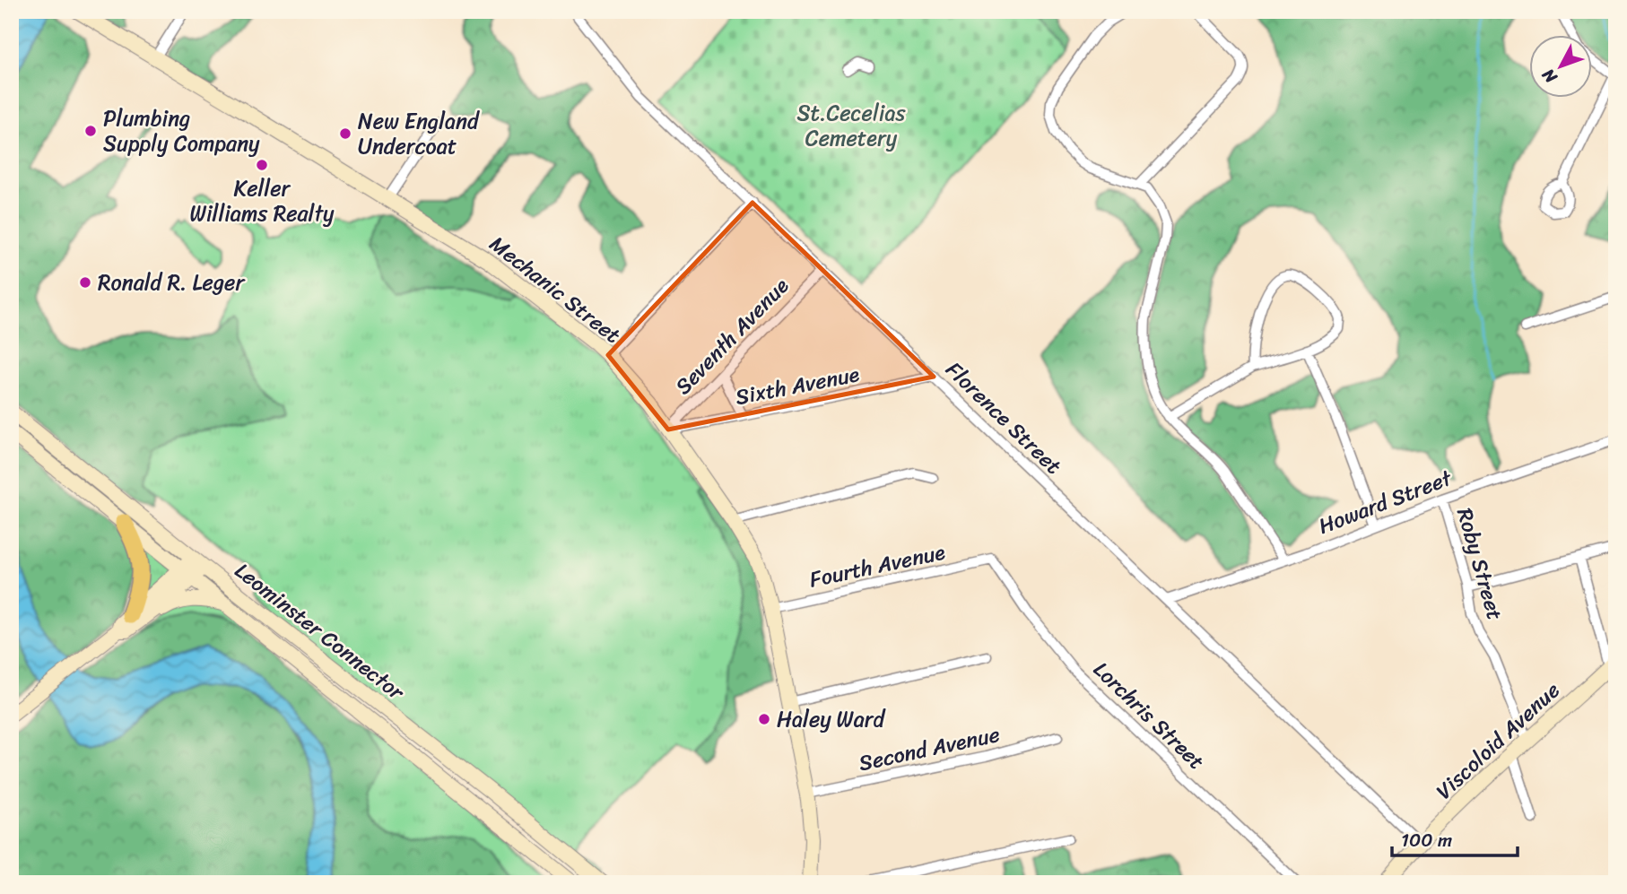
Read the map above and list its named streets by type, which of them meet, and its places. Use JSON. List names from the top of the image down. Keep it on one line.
{"streets":{"main road":["Mechanic Street","Leominster Connector","Viscoloid Avenue"],"street":["Seventh Avenue","Sixth Avenue","Florence Street","Howard Street","Roby Street","Fourth Avenue","Lorchris Street","Second Avenue"]},"crossings":[["Mechanic Street","Seventh Avenue"],["Mechanic Street","Sixth Avenue"],["Mechanic Street","Fourth Avenue"],["Mechanic Street","Second Avenue"],["Seventh Avenue","Sixth Avenue"],["Seventh Avenue","Florence Street"],["Sixth Avenue","Florence Street"],["Florence Street","Howard Street"],["Florence Street","Viscoloid Avenue"],["Howard Street","Roby Street"],["Roby Street","Viscoloid Avenue"],["Fourth Avenue","Lorchris Street"]],"parks":["St.Cecelias Cemetery"],"places":["Plumbing Supply Company","New England Undercoat","Keller Williams Realty","Ronald R. Leger","Haley Ward"],"scale_bar":"100 m","north":"bottom left"}
